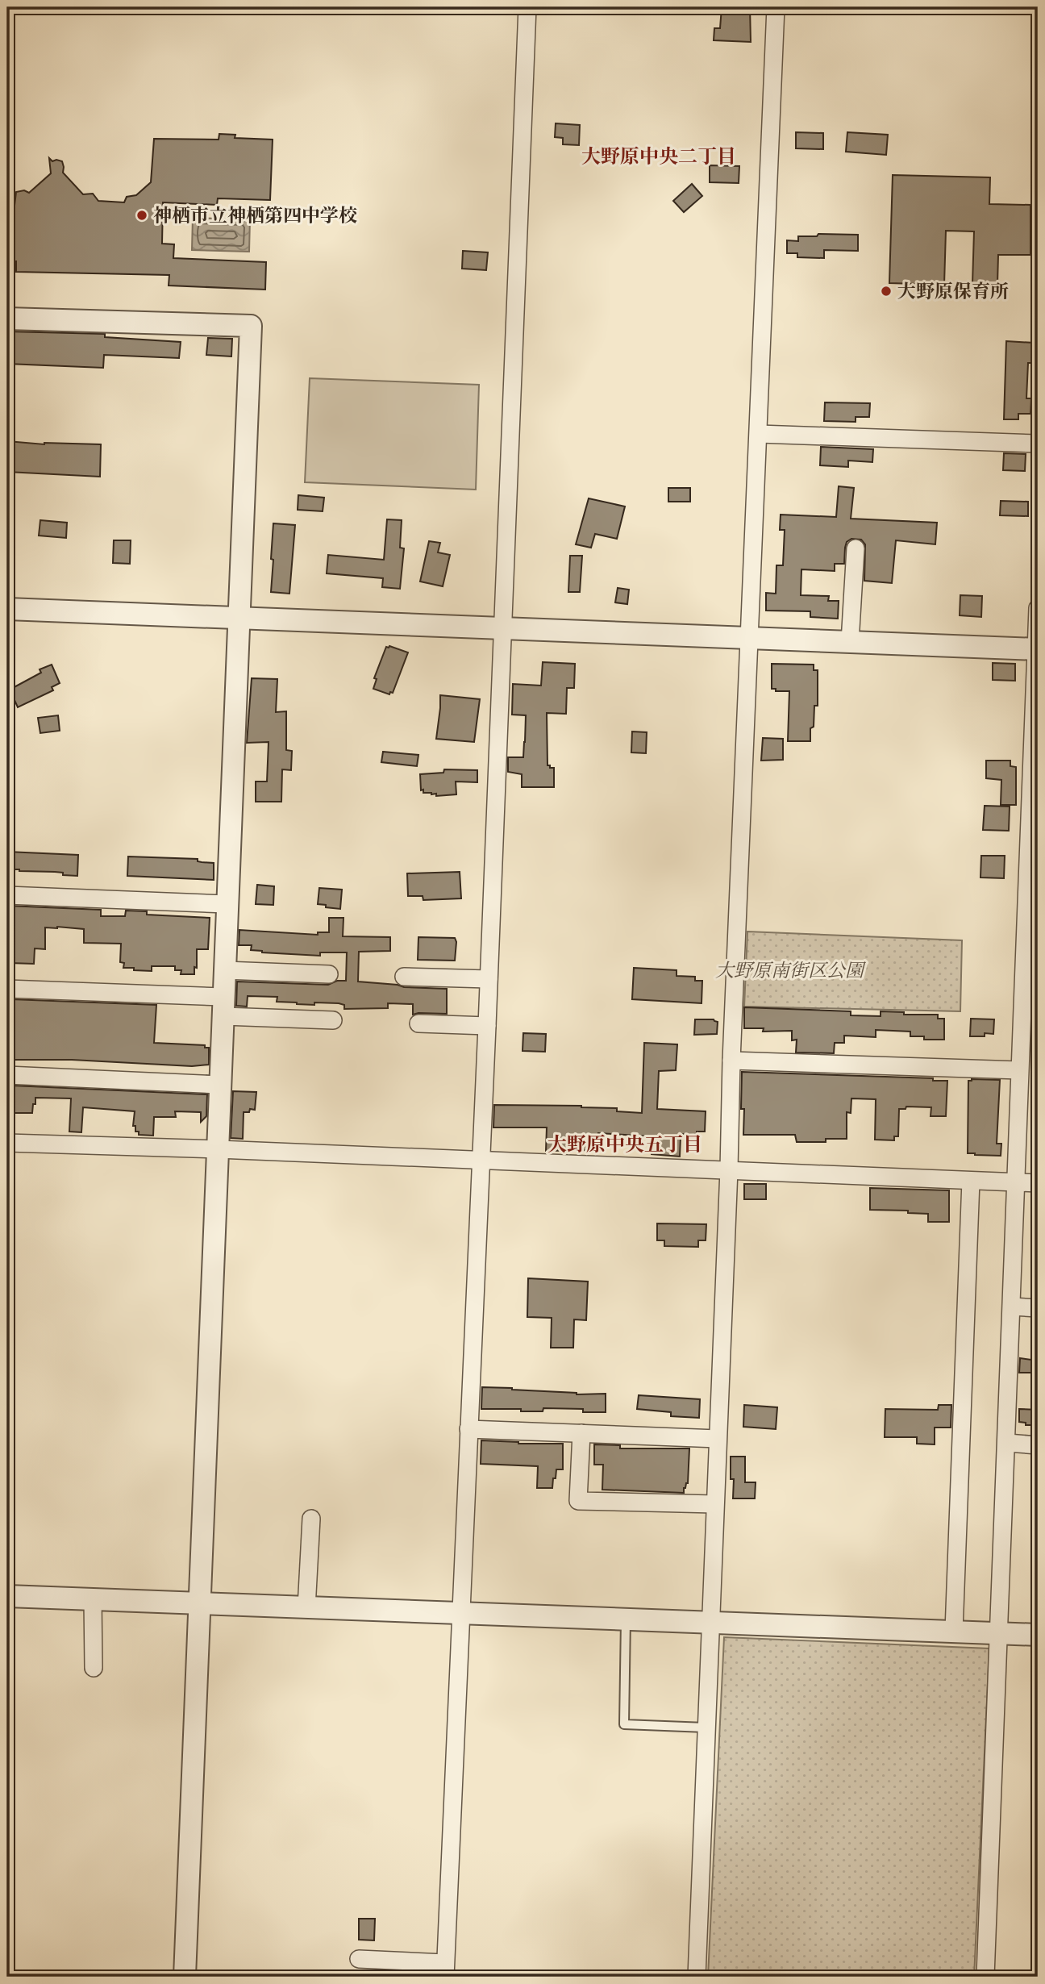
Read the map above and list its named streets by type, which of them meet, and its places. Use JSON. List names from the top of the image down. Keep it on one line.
{"districts":["大野原中央二丁目","大野原中央五丁目"],"parks":["大野原南街区公園"],"places":["神栖市立神栖第四中学校","大野原保育所"]}
